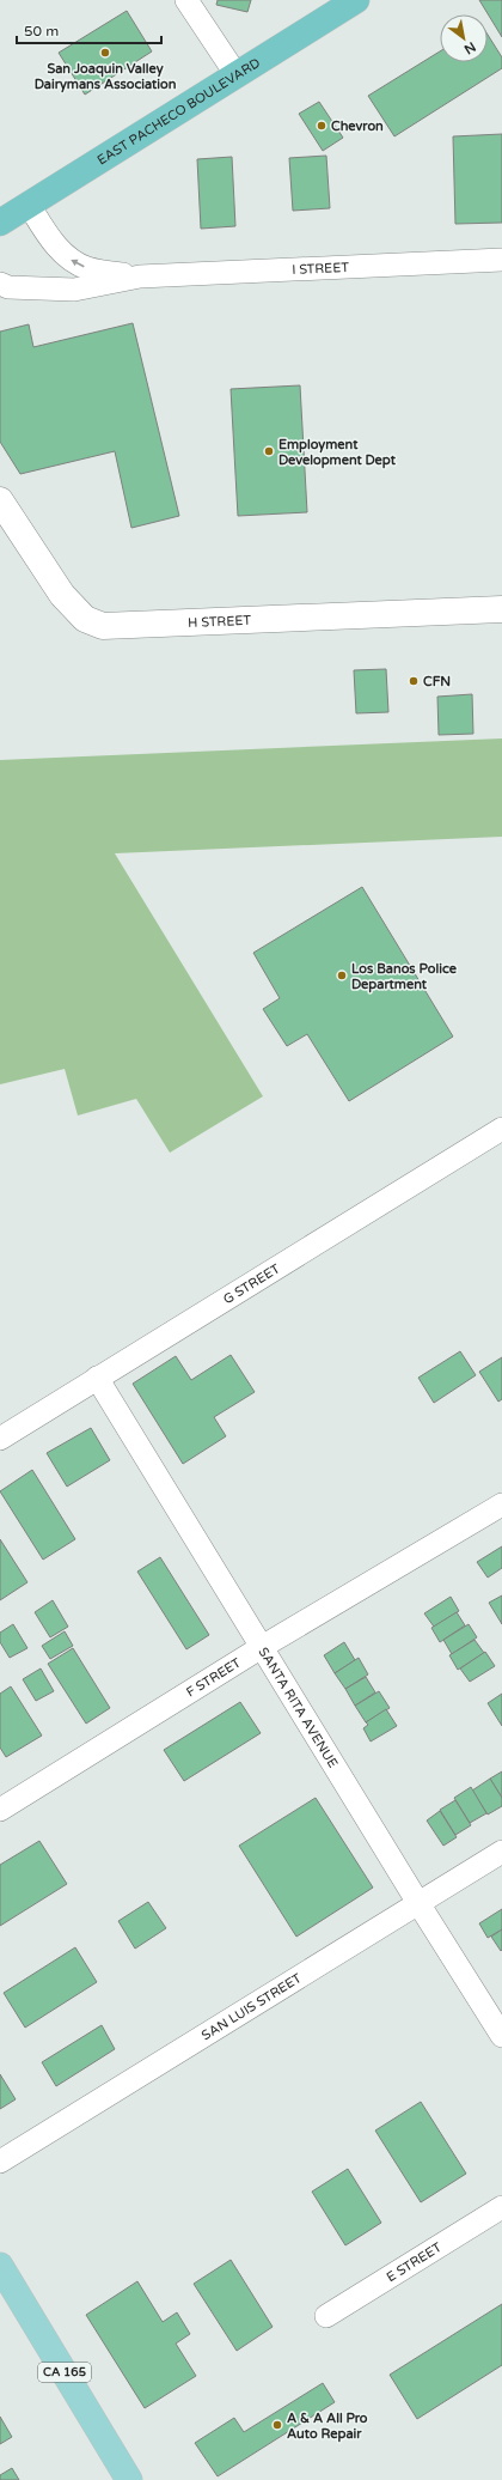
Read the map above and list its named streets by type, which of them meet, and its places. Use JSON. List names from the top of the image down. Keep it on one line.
{"streets":{"highway":["EAST PACHECO BOULEVARD"],"main road":["CA 165"],"street":["I STREET","H STREET","G STREET","F STREET","SANTA RITA AVENUE","SAN LUIS STREET","E STREET"]},"crossings":[["EAST PACHECO BOULEVARD","I STREET"],["G STREET","SANTA RITA AVENUE"],["F STREET","SANTA RITA AVENUE"],["SANTA RITA AVENUE","SAN LUIS STREET"]],"places":["San Joaquin Valley Dairymans Association","Chevron","Employment Development Dept","CFN","Los Banos Police Department","A & A All Pro Auto Repair"],"scale_bar":"50 m","north":"bottom right"}
